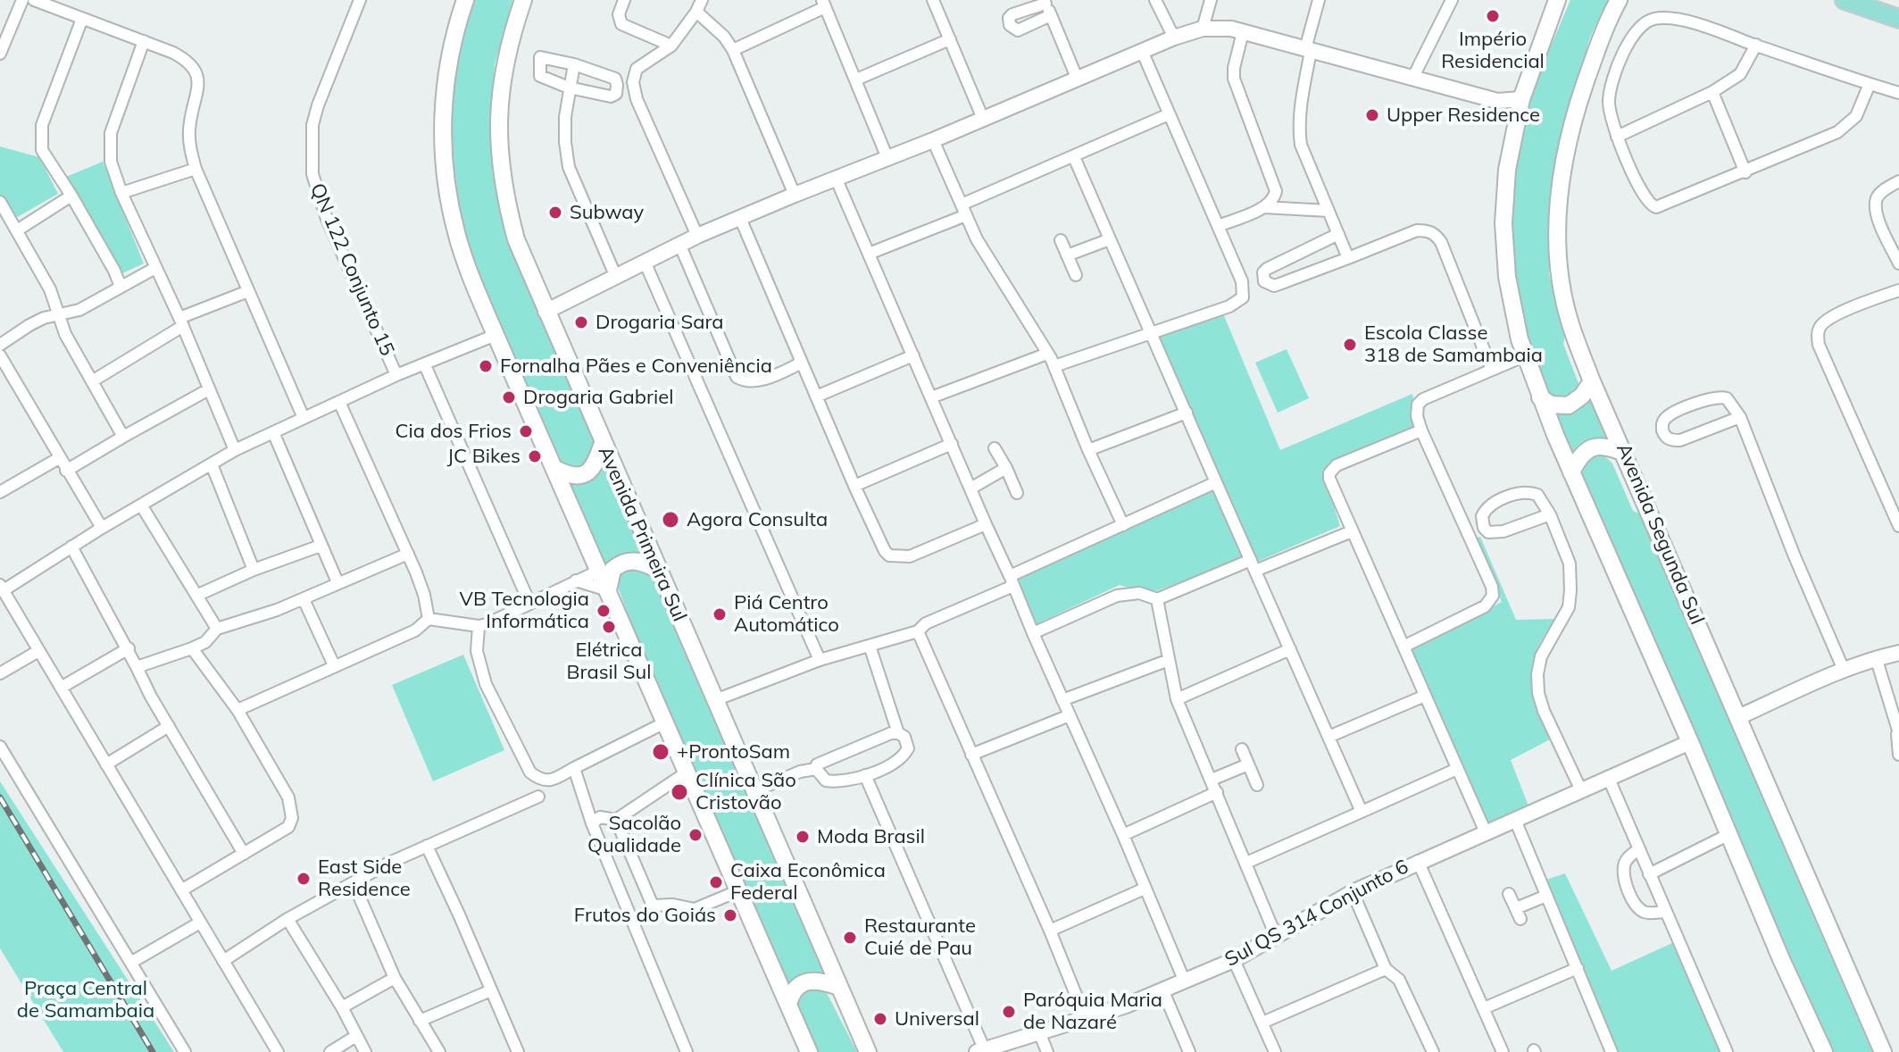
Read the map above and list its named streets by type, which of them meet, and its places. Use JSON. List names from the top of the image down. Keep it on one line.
{"streets":{"main road":["Avenida Primeira Sul","Avenida Segunda Sul"],"street":["QN 122 Conjunto 15","Sul QS 314 Conjunto 6"]},"parks":["Praça Central de Samambaia"],"places":["Império Residencial","Upper Residence","Subway","Drogaria Sara","Escola Classe 318 de Samambaia","Fornalha Pães e Conveniência","Drogaria Gabriel","Cia dos Frios","JC Bikes","Agora Consulta","VB Tecnologia Informática","Piá Centro Automático","Elétrica Brasil Sul","+ProntoSam","Clínica São Cristovão","Sacolão Qualidade","Moda Brasil","East Side Residence","Caixa Econômica Federal","Frutos do Goiás","Restaurante Cuié de Pau","Paróquia Maria de Nazaré","Universal"]}
